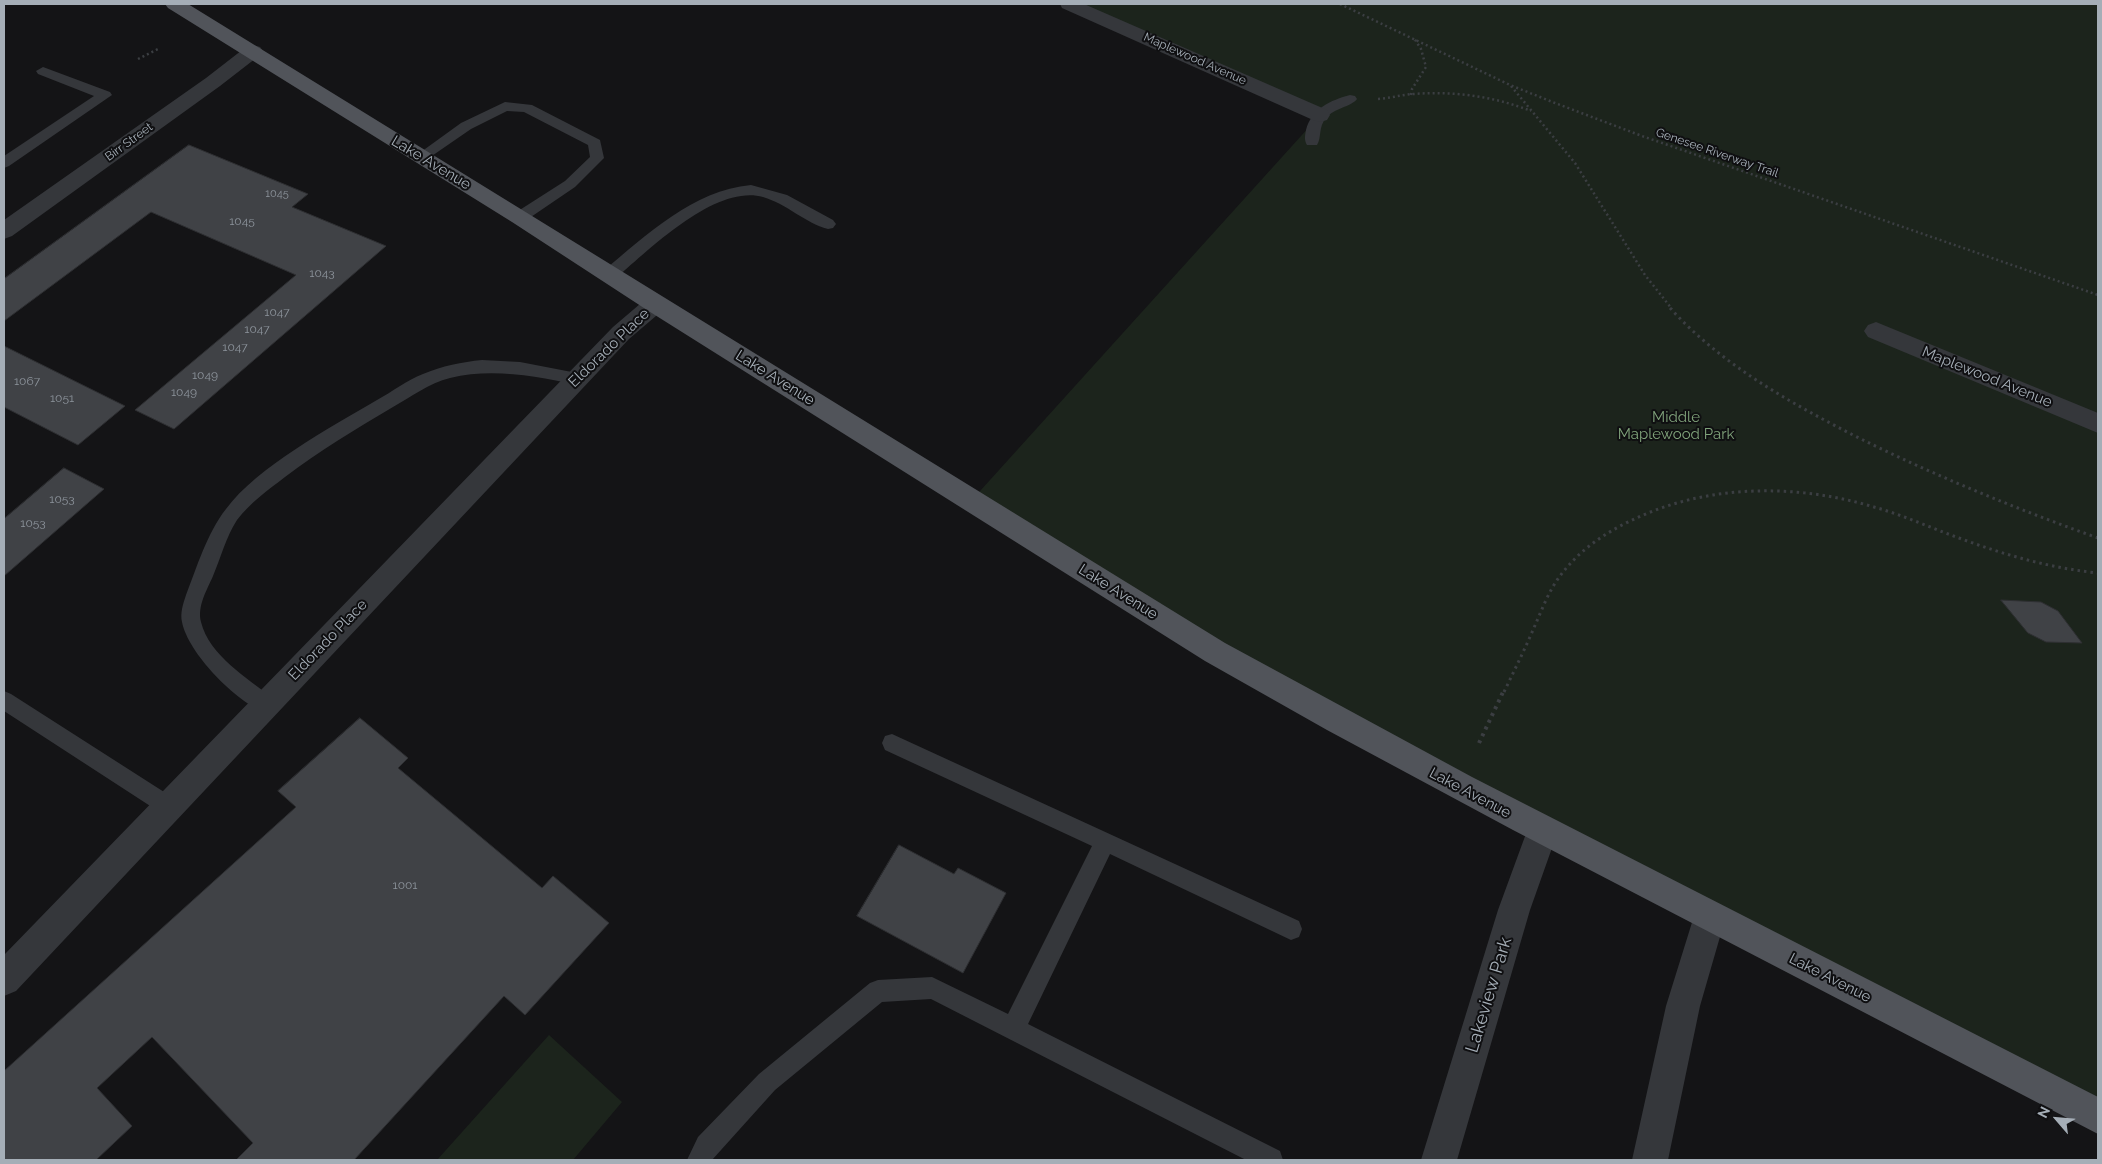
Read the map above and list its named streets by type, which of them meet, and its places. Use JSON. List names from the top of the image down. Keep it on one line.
{"streets":{"main road":["Lake Avenue"],"street":["Maplewood Avenue","Birr Street","Eldorado Place","Lakeview Park"],"path":["Genesee Riverway Trail"]},"crossings":[["Birr Street","Lake Avenue"],["Lake Avenue","Eldorado Place"],["Lake Avenue","Lakeview Park"]],"parks":["Middle Maplewood Park"],"house_numbers":["1045","1045","1043","1047","1047","1047","1049","1067","1049","1051","1053","1053","1001"],"north":"top left"}
